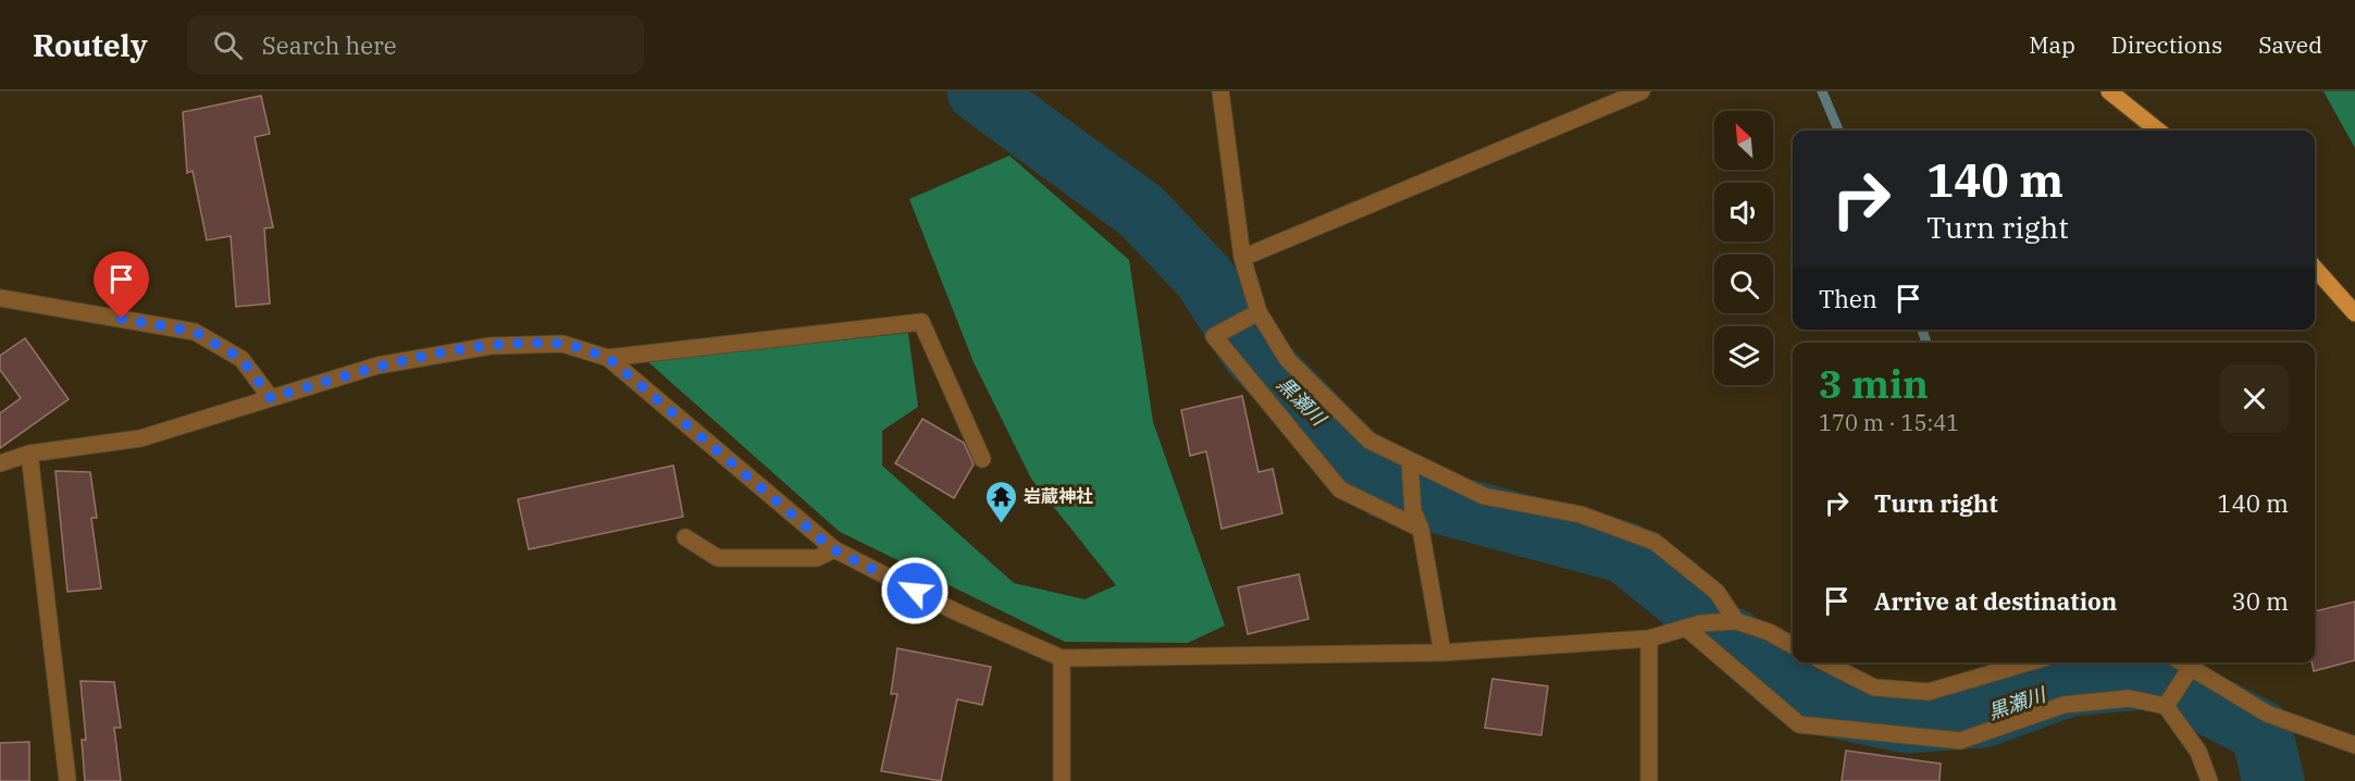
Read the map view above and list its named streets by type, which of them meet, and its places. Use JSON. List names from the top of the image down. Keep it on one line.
{"water":["黒瀬川"],"places":{"temple":["岩蔵神社"]},"north":"top left","page":{"header":"Routely","search":"Search here","nav":["Map","Directions","Saved"],"turn":["140 m","Turn right"],"then":"Then","heading":["3 min","170 m · 15:41"],"list":[{"name":"Turn right","value":"140 m"},{"name":"Arrive at destination","value":"30 m"}]}}
